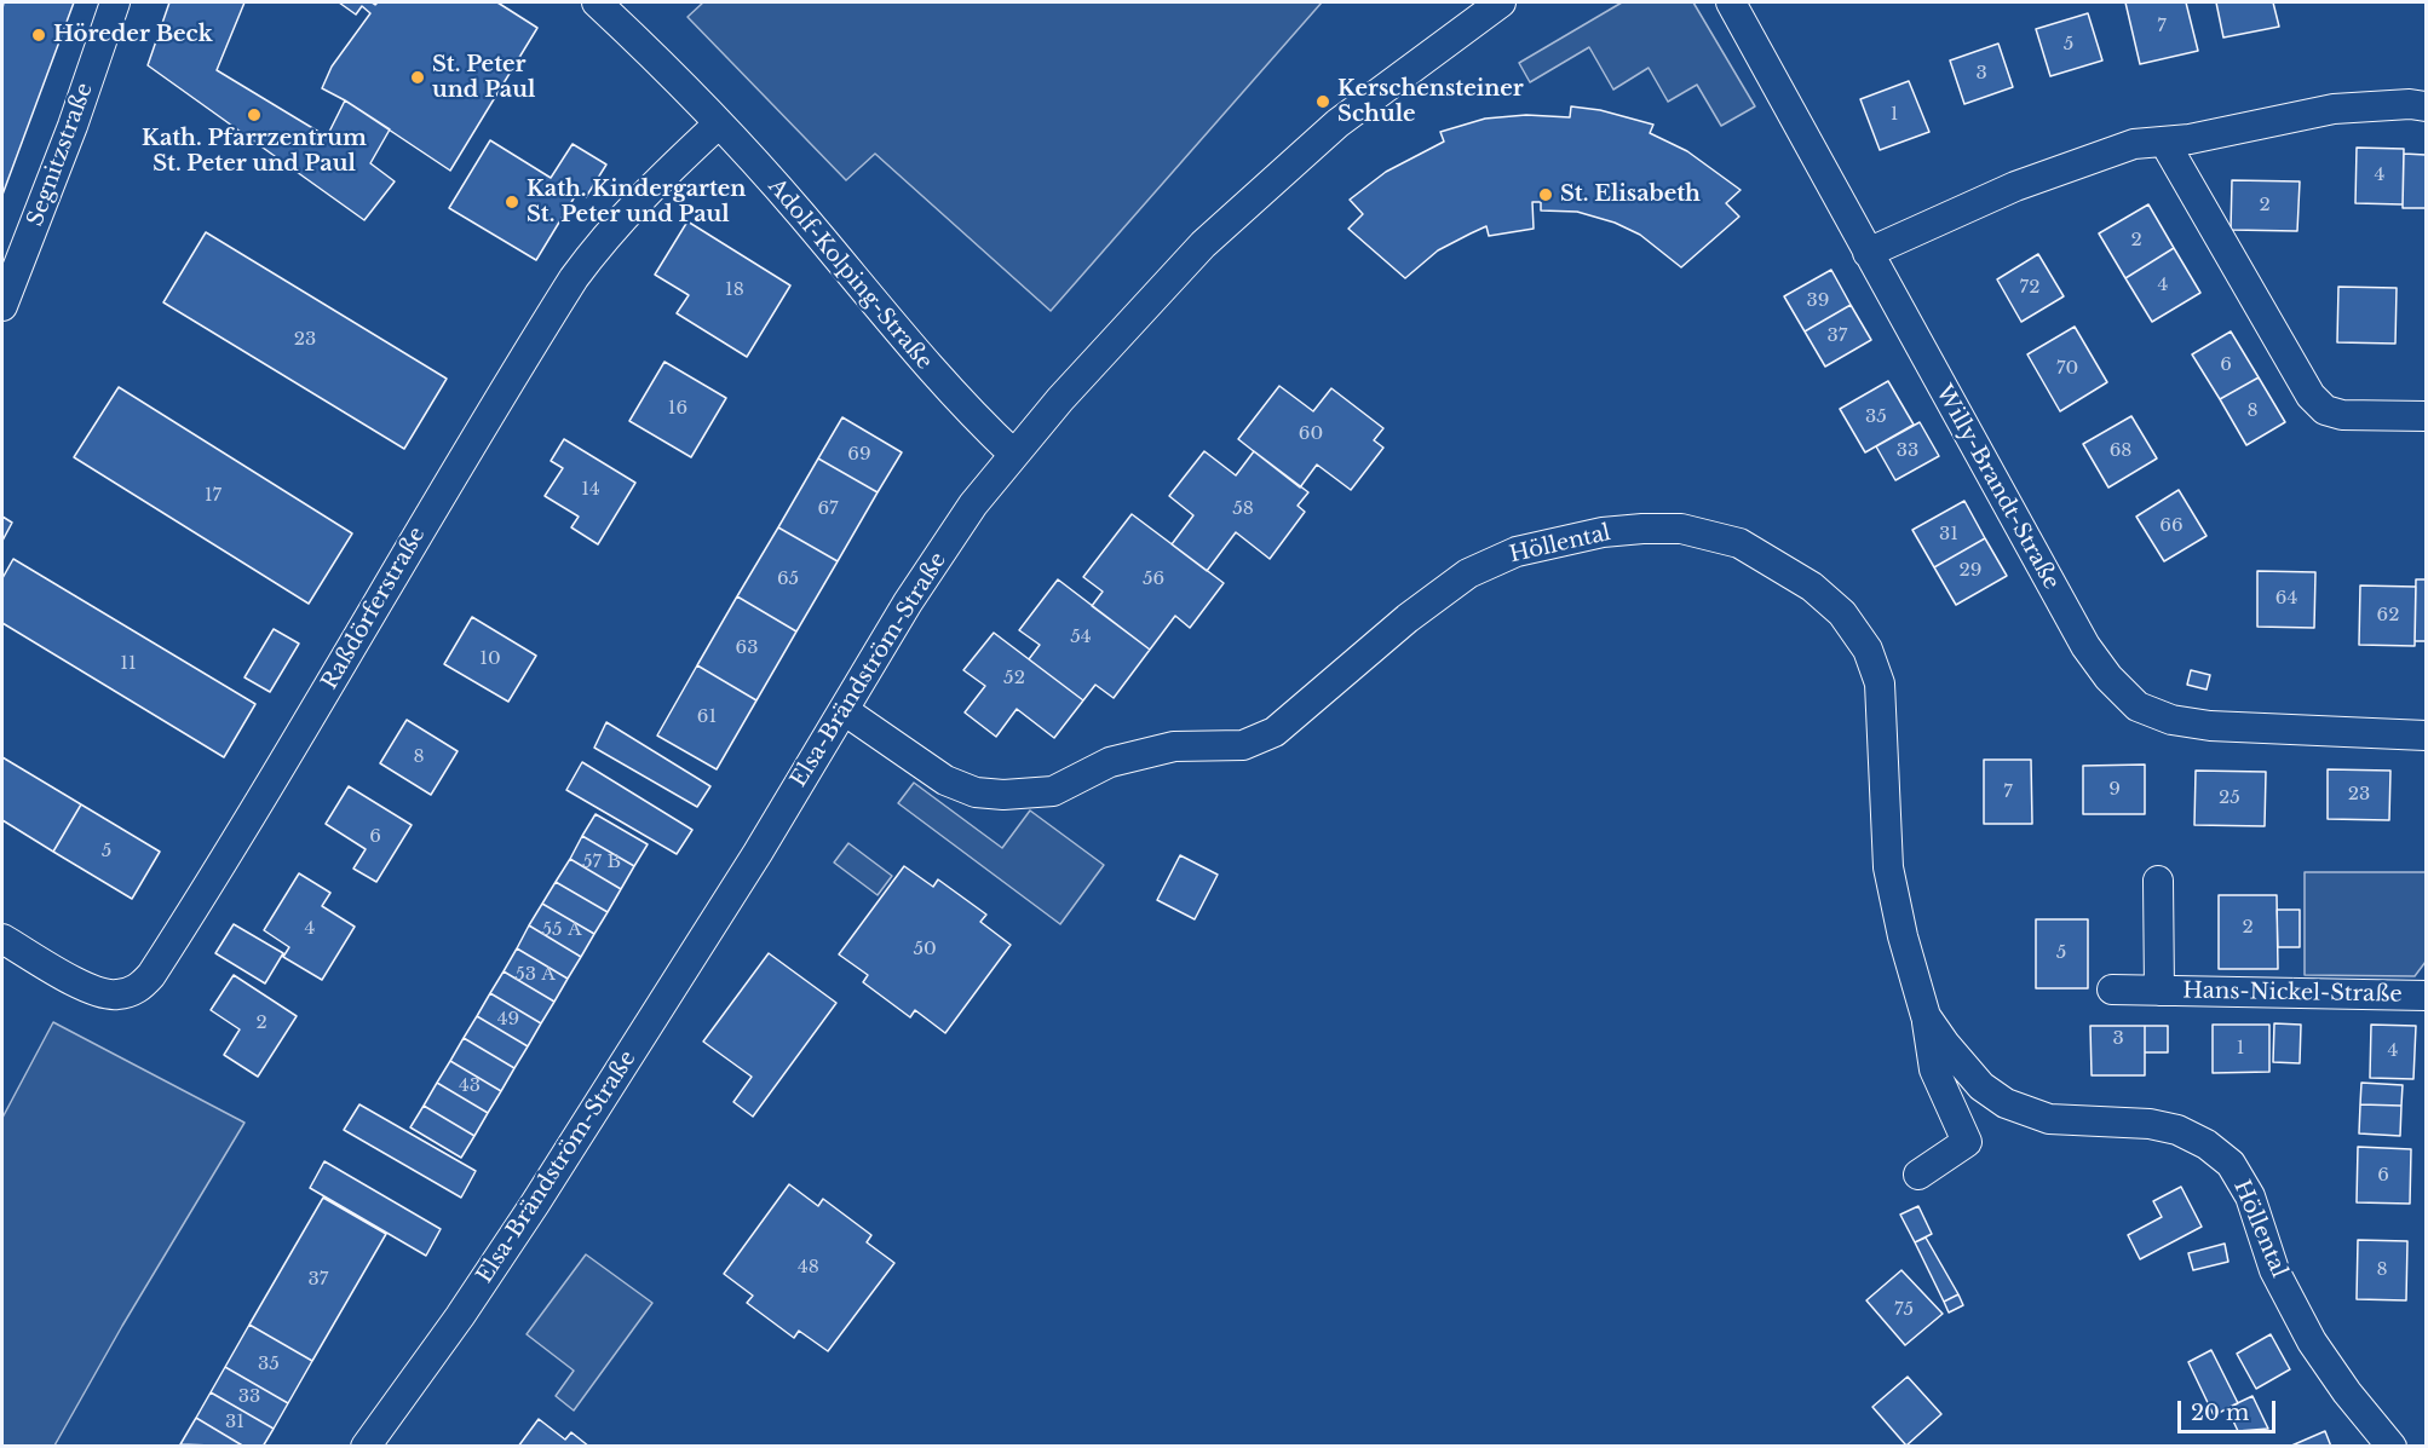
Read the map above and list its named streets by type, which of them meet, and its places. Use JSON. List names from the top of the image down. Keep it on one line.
{"streets":{"street":["Segnitzstraße","Adolf-Kolping-Straße","Willy-Brandt-Straße","Höllental","Raßdörferstraße","Elsa-Brändström-Straße","Hans-Nickel-Straße"]},"crossings":[["Adolf-Kolping-Straße","Raßdörferstraße"],["Adolf-Kolping-Straße","Elsa-Brändström-Straße"],["Höllental","Elsa-Brändström-Straße"]],"places":["Höreder Beck","St. Peter und Paul","Kerschensteiner Schule","Kath. Pfarrzentrum St. Peter und Paul","St. Elisabeth","Kath. Kindergarten St. Peter und Paul"],"house_numbers":["7","5","3","1","4","2","2","4","72","18","39","37","23","6","70","16","8","35","60","33","68","69","14","17","67","58","66","31","29","65","56","64","62","54","63","10","11","52","61","8","9","7","23","25","6","5","57 B","2","4","55 A","50","5","53 A","49","2","3","1","4","43","6","48","8","37","75","35","33","31"],"scale_bar":"20 m"}
